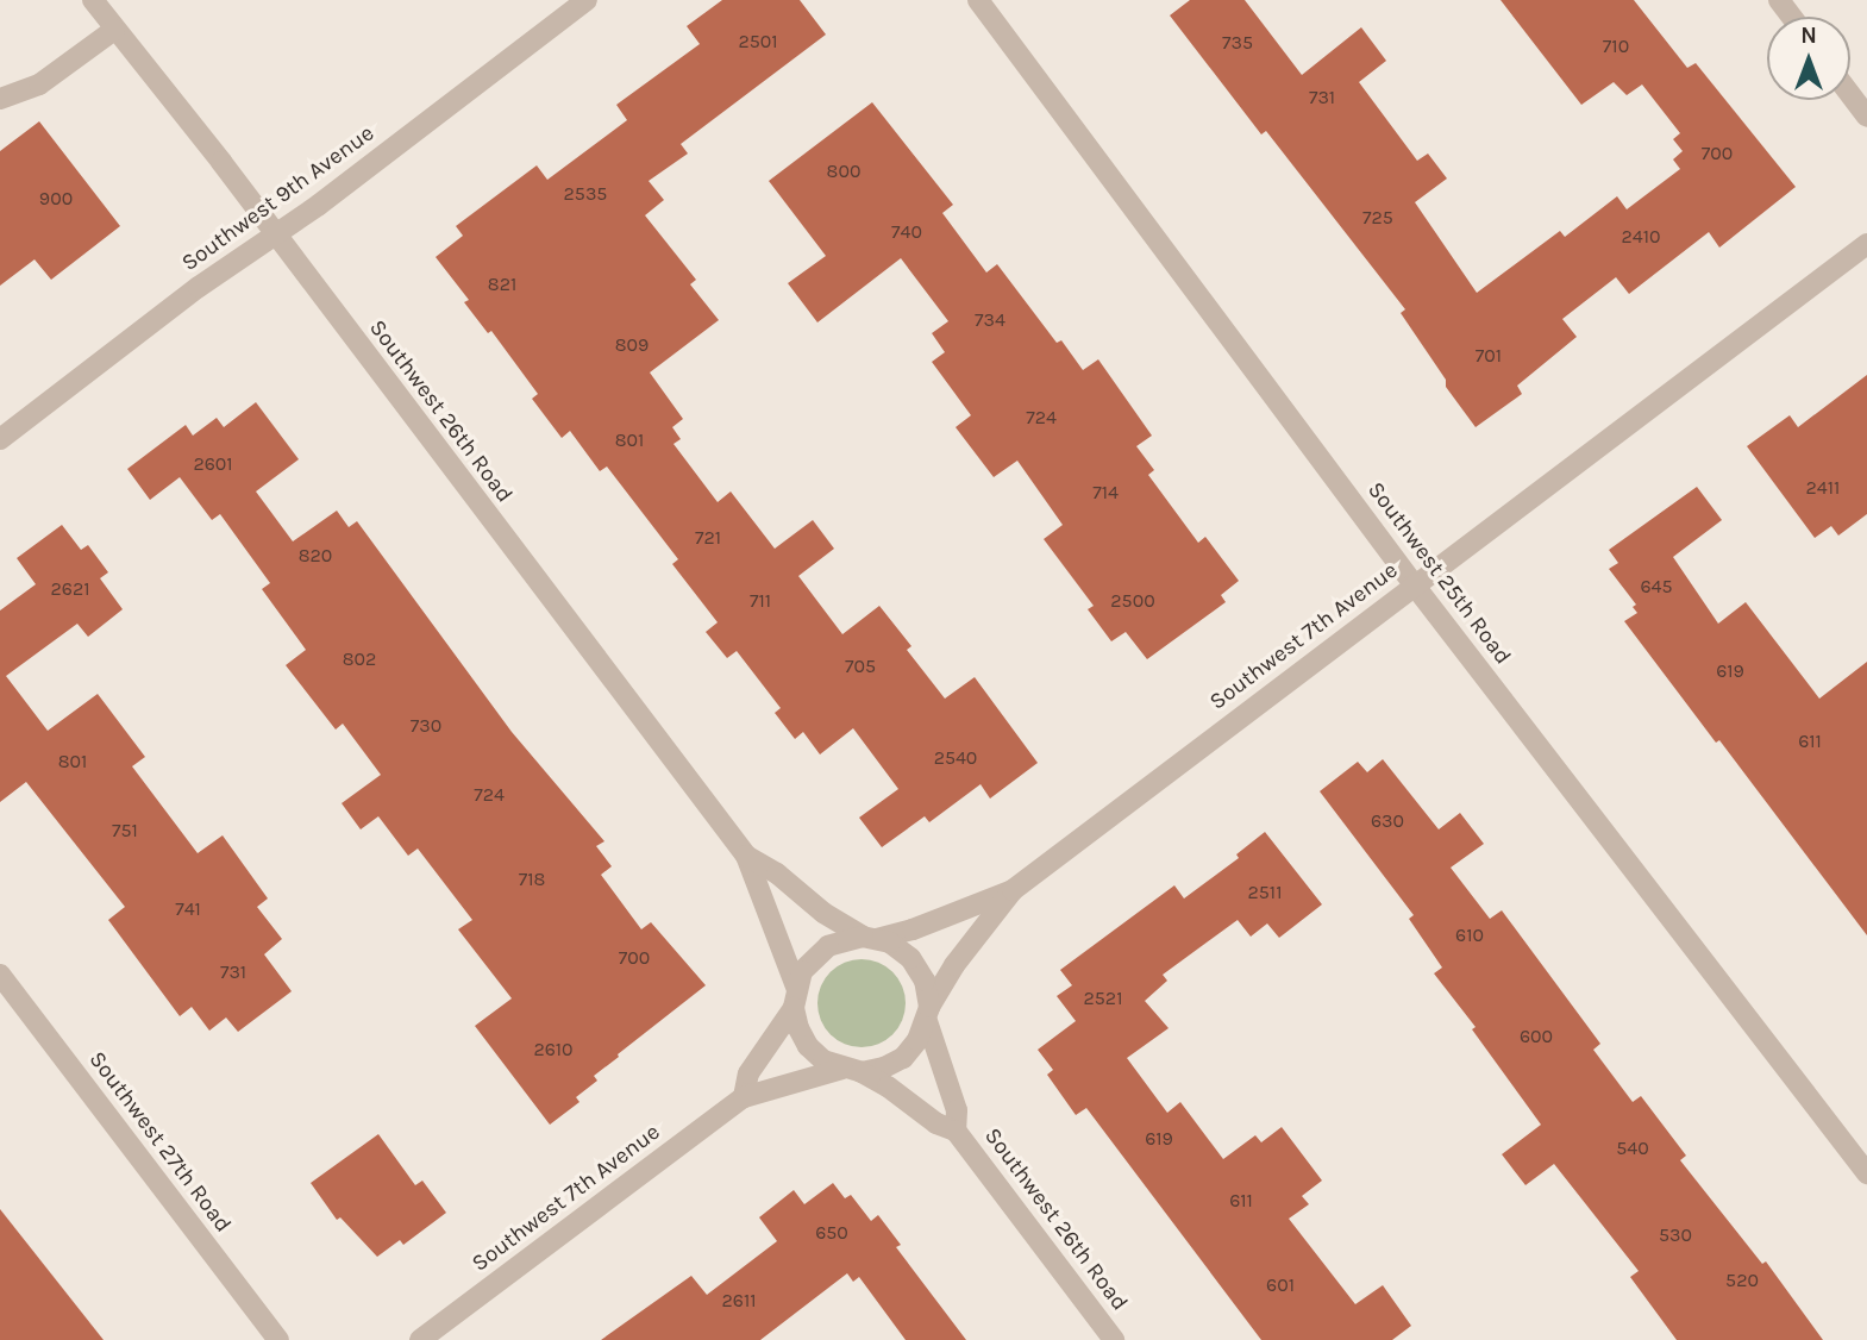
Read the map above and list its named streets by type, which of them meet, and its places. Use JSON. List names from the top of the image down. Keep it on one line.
{"streets":{"street":["Southwest 9th Avenue","Southwest 26th Road","Southwest 25th Road","Southwest 7th Avenue","Southwest 27th Road"]},"crossings":[["Southwest 9th Avenue","Southwest 26th Road"],["Southwest 26th Road","Southwest 7th Avenue"],["Southwest 25th Road","Southwest 7th Avenue"]],"house_numbers":["2501","735","710","731","700","800","2535","900","725","740","2410","821","734","809","701","724","801","2601","2411","714","721","820","645","2621","711","2500","802","705","619","730","611","2540","801","724","630","751","718","2511","741","610","700","731","2521","600","2610","619","540","611","650","530","520","601","2611"],"north":"top"}
